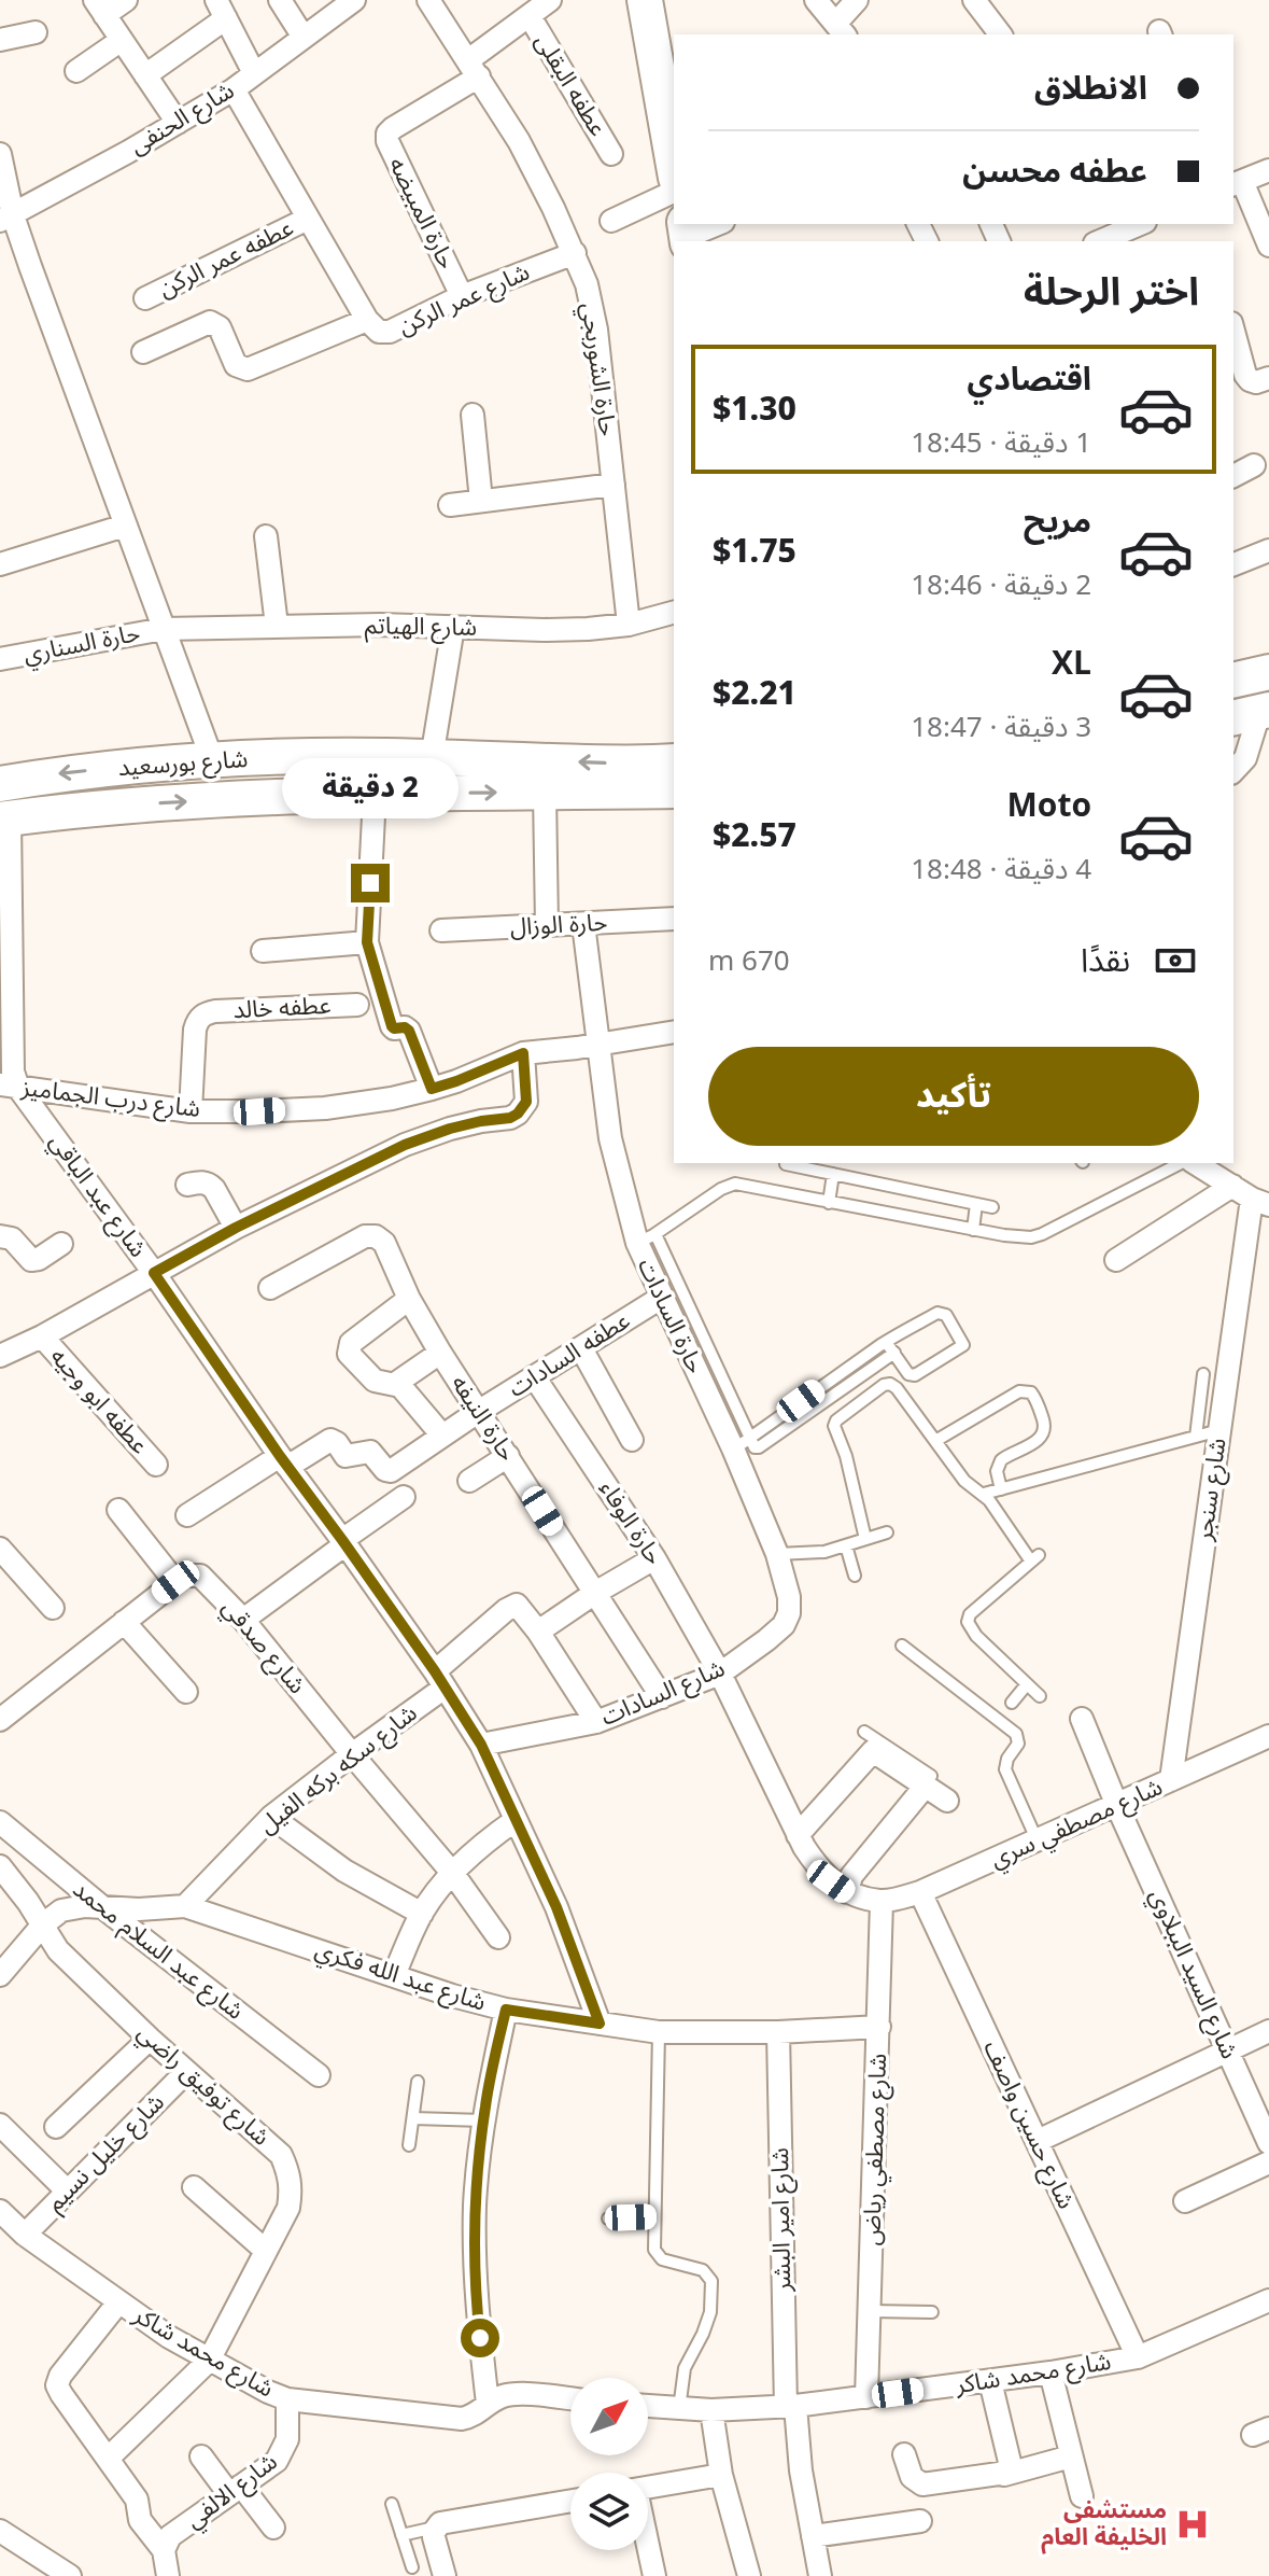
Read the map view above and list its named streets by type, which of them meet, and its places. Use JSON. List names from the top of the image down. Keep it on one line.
{"streets":{"main road":["شارع بورسعيد"],"street":["عطفه البقلى","شارع الحنفى","حارة المبيضه","عطفه عمر الركن","شارع عمر الركن","حارة الشوربجي","شارع الهياتم","حارة السناري","حارة الوزال","عطفه خالد","شارع درب الجماميز","شارع عبد الباقي","حارة السادات","عطفه السادات","عطفه ابو وجيه","حارة النيفه","شارع سنجر","حارة الوفاء","شارع صدقي","شارع السادات","شارع سكه بركه الفيل","شارع مصطفي سري","شارع عبد السلام محمد","شارع السيد الببلاوي","شارع عبد الله فكري","شارع توفيق راضي","شارع حسين واصف","شارع مصطفي رياض","شارع خليل نسيم","شارع امير البشر","شارع محمد شاكر","شارع الالفي"]},"crossings":[["حارة المبيضه","شارع عمر الركن"],["حارة المبيضه","حارة الشوربجي"],["شارع عمر الركن","حارة الشوربجي"],["حارة الشوربجي","شارع الهياتم"],["شارع الهياتم","حارة السناري"],["شارع بورسعيد","شارع عبد الباقي"],["حارة الوزال","حارة السادات"],["عطفه خالد","شارع درب الجماميز"],["شارع درب الجماميز","شارع عبد الباقي"],["شارع درب الجماميز","حارة السادات"],["شارع عبد الباقي","عطفه السادات"],["شارع عبد الباقي","شارع السادات"],["شارع عبد الباقي","شارع سكه بركه الفيل"],["شارع عبد الباقي","شارع عبد الله فكري"],["حارة السادات","عطفه السادات"],["حارة السادات","شارع السادات"],["عطفه السادات","حارة النيفه"],["عطفه السادات","حارة الوفاء"],["حارة النيفه","شارع السادات"],["شارع سنجر","شارع مصطفي سري"],["حارة الوفاء","شارع السادات"],["شارع صدقي","شارع سكه بركه الفيل"],["شارع سكه بركه الفيل","شارع عبد الله فكري"],["شارع مصطفي سري","شارع السيد الببلاوي"],["شارع مصطفي سري","شارع حسين واصف"],["شارع مصطفي سري","شارع مصطفي رياض"],["شارع عبد الله فكري","شارع مصطفي رياض"],["شارع عبد الله فكري","شارع امير البشر"],["شارع توفيق راضي","شارع خليل نسيم"],["شارع توفيق راضي","شارع محمد شاكر"],["شارع حسين واصف","شارع محمد شاكر"],["شارع مصطفي رياض","شارع محمد شاكر"],["شارع خليل نسيم","شارع محمد شاكر"],["شارع امير البشر","شارع محمد شاكر"],["شارع محمد شاكر","شارع الالفي"]],"places":{"hospital":["مستشفى الخليفة العام"]},"north":"top right","page":{"banner":["الانطلاق","عطفه محسن"],"heading":"اختر الرحلة","list":[{"name":"اقتصادي","note":"1 دقيقة · 18:45","value":"$1.30"},{"name":"مريح","note":"2 دقيقة · 18:46","value":"$1.75"},{"name":"XL","note":"3 دقيقة · 18:47","value":"$2.21"},{"name":"Moto","note":"4 دقيقة · 18:48","value":"$2.57"}],"bubble":"2 دقيقة","pay":["نقدًا","670 m"],"buttons":"تأكيد"}}
